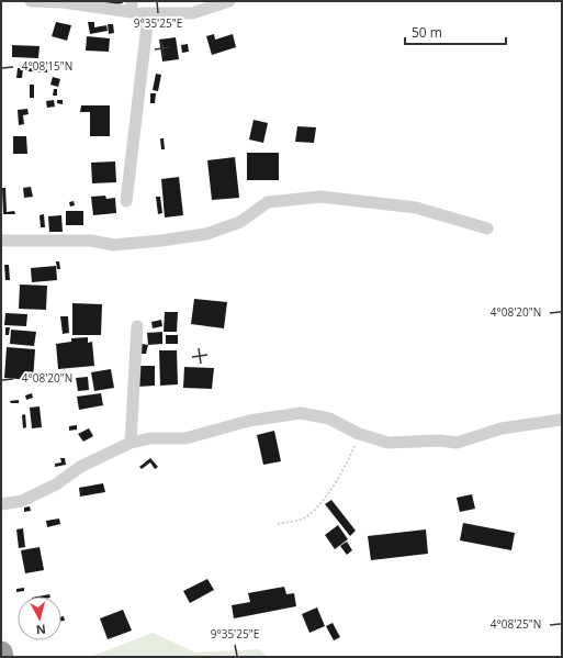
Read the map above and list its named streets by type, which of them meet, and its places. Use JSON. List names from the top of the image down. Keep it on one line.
{"scale_bar":"50 m","north":"bottom","coordinates":["9°35'25\"E","4°08'15\"N","4°08'20\"N","4°08'25\"N"]}
